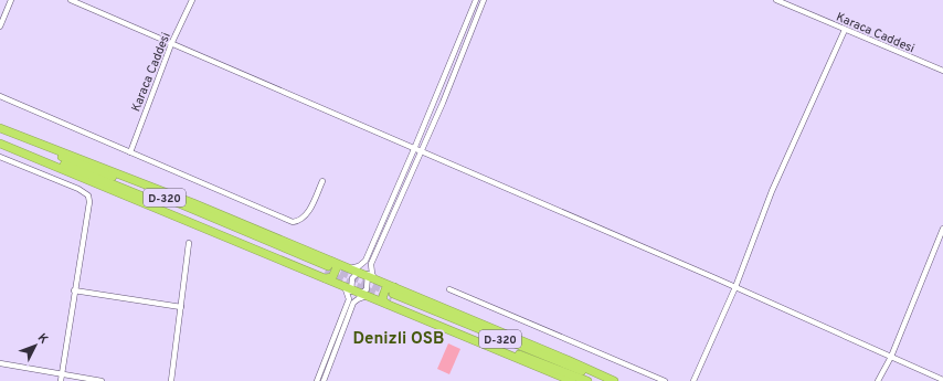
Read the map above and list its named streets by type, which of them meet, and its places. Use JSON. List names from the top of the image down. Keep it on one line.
{"streets":{"highway":["D-320"],"street":["Karaca Caddesi"]},"districts":["Denizli OSB"],"north":"top right"}
